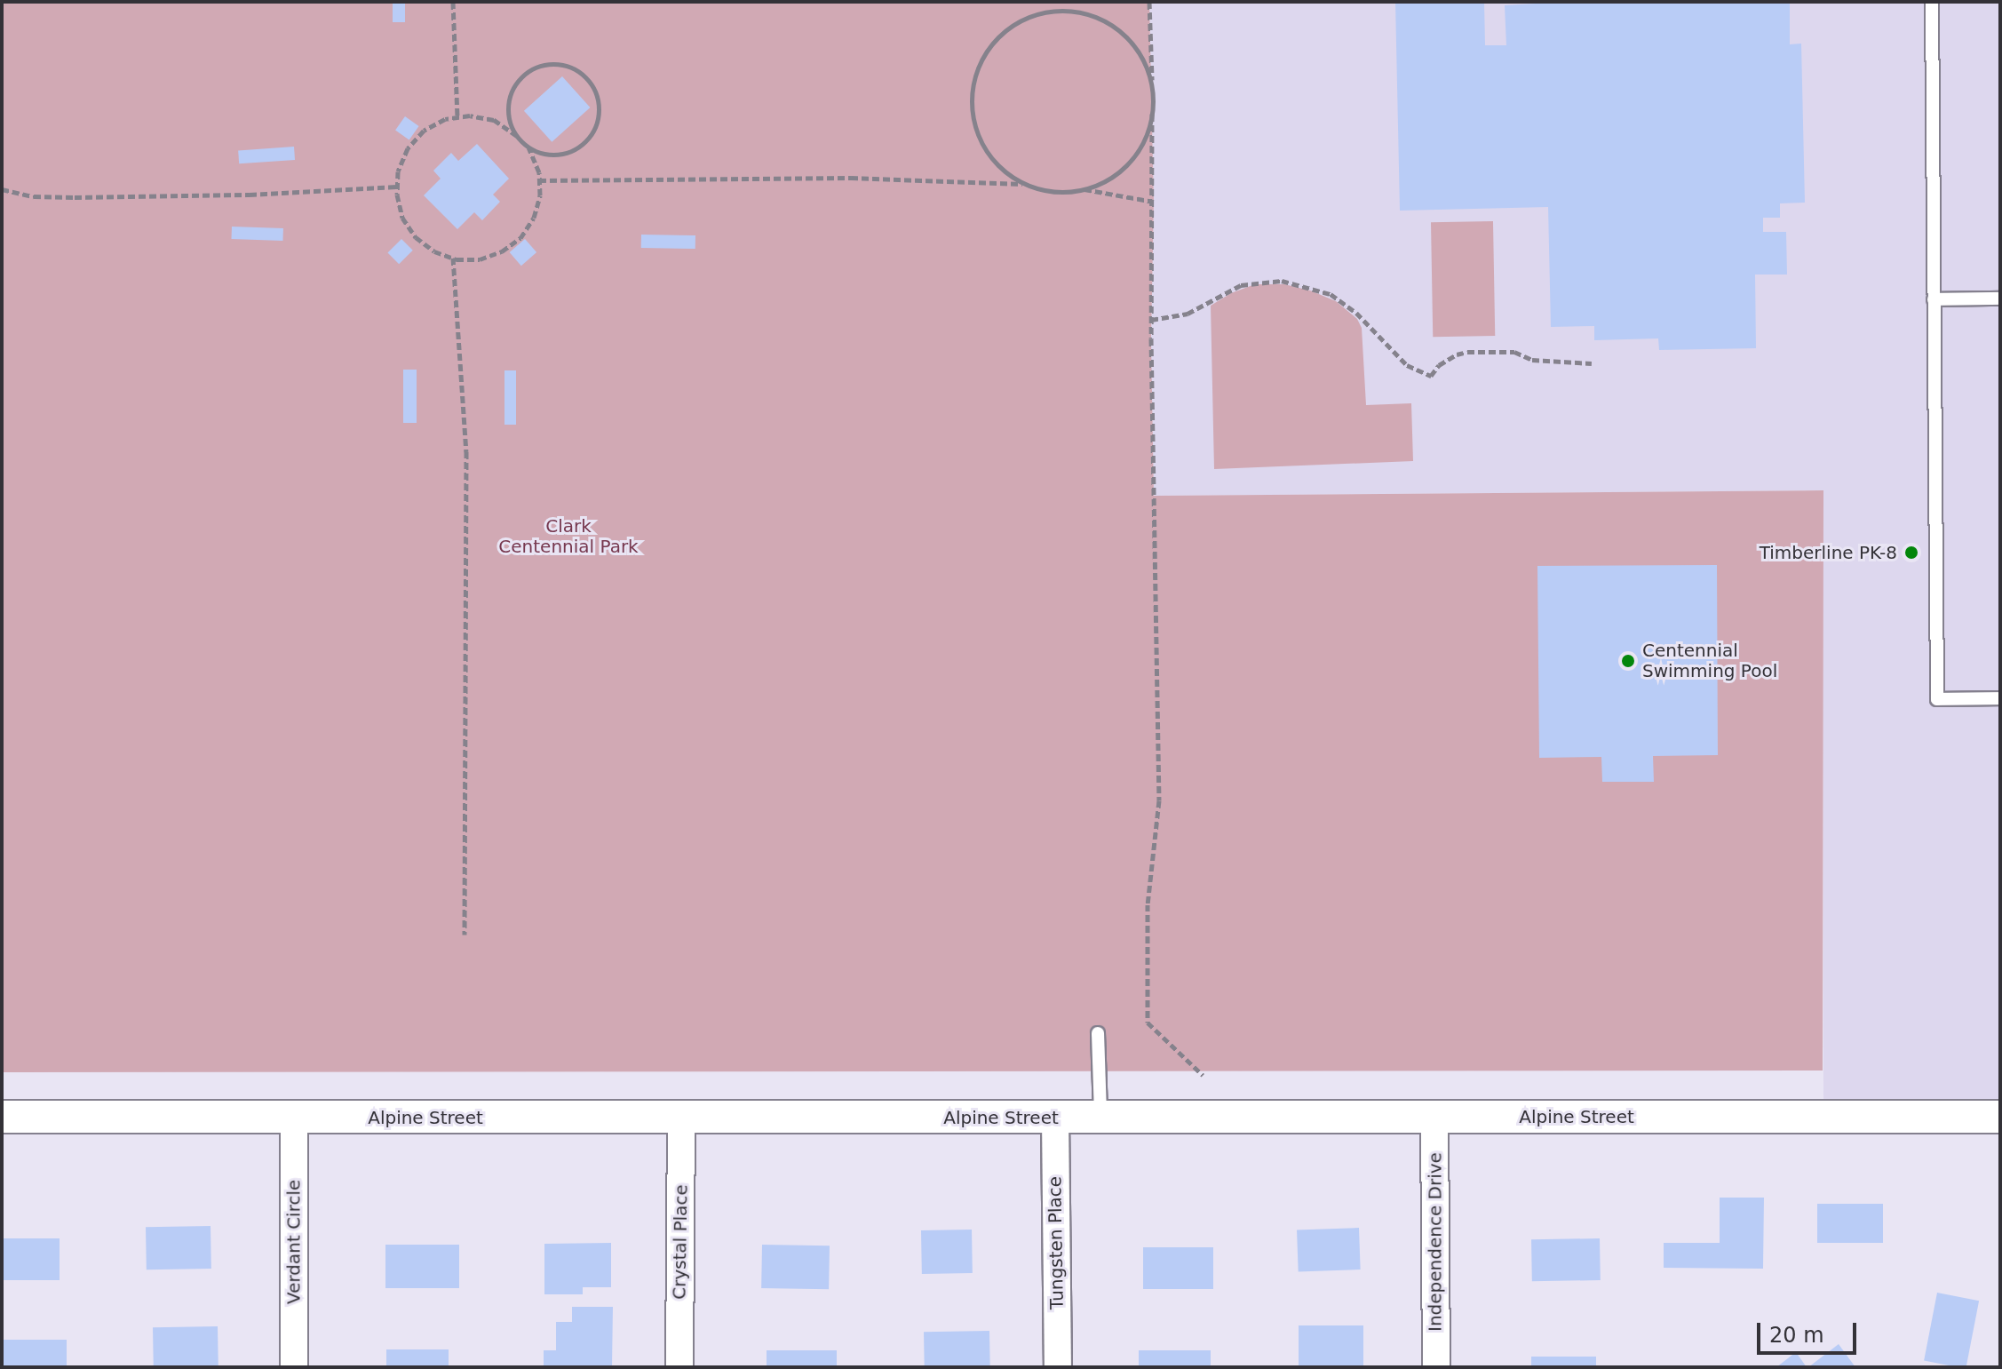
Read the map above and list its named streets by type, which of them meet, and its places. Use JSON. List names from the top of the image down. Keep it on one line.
{"streets":{"street":["Alpine Street","Verdant Circle","Crystal Place","Independence Drive","Tungsten Place"]},"crossings":[["Alpine Street","Verdant Circle"],["Alpine Street","Crystal Place"],["Alpine Street","Independence Drive"],["Alpine Street","Tungsten Place"]],"parks":["Clark Centennial Park"],"places":["Timberline PK-8","Centennial Swimming Pool"],"scale_bar":"20 m"}
